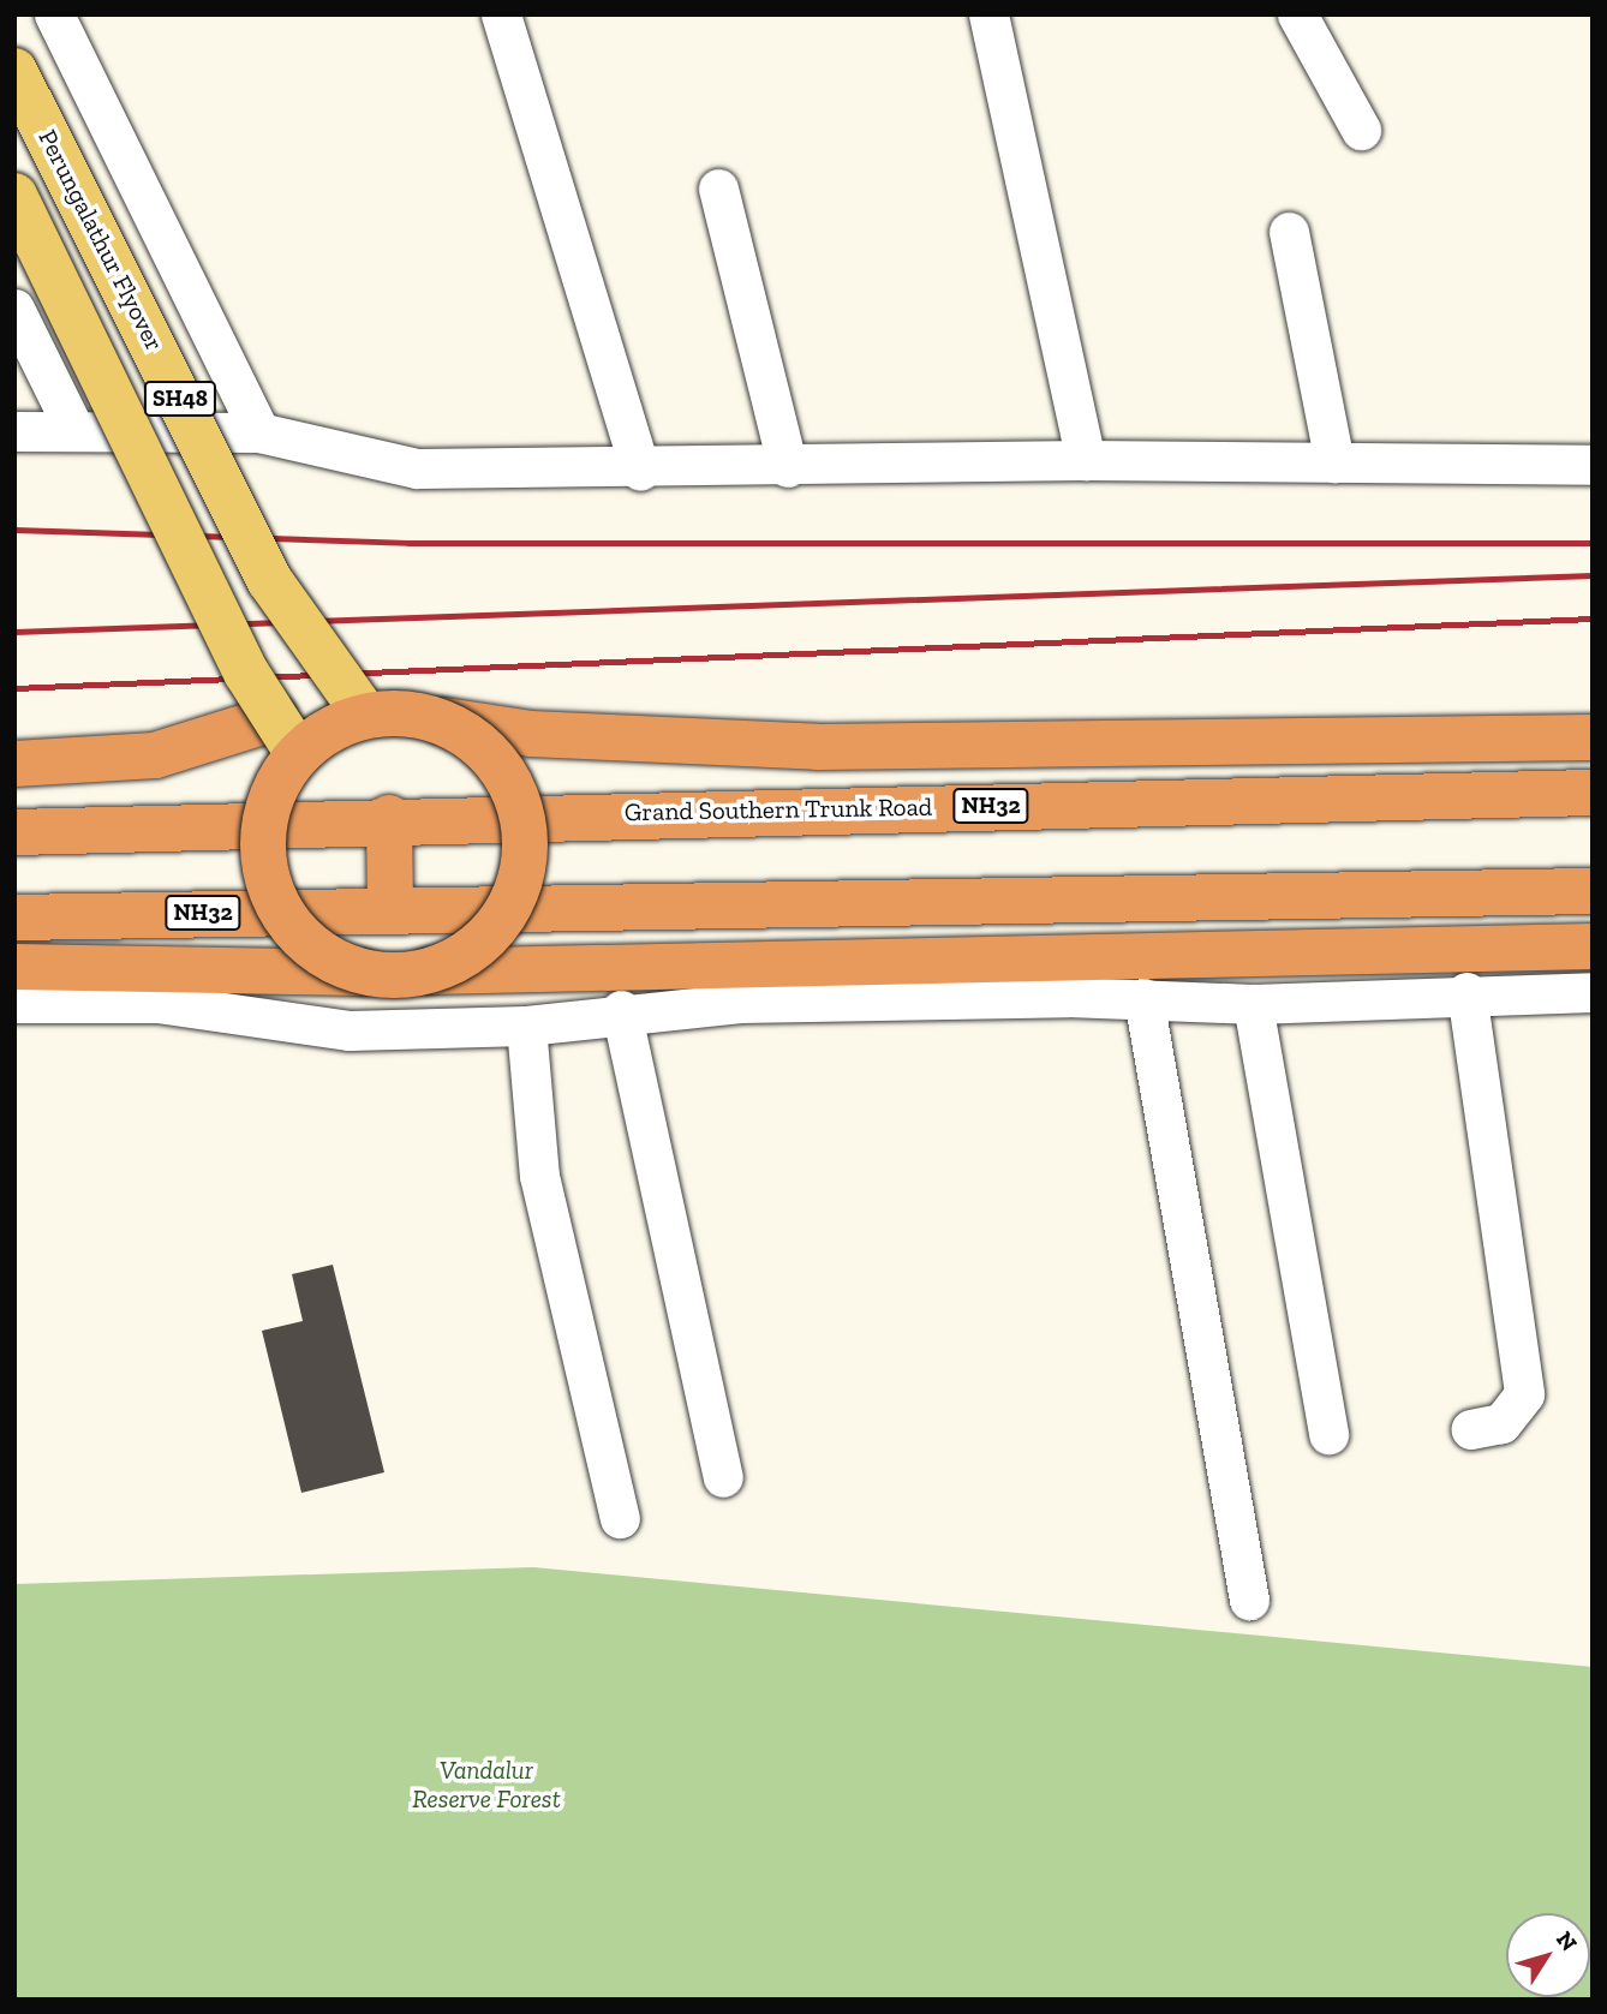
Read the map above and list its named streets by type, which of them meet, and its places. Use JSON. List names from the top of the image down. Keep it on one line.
{"streets":{"highway":["NH32","Grand Southern Trunk Road"],"main road":["Perungalathur Flyover","SH48"]},"crossings":[["Perungalathur Flyover","SH48"]],"parks":["Vandalur Reserve Forest"],"north":"top right"}
